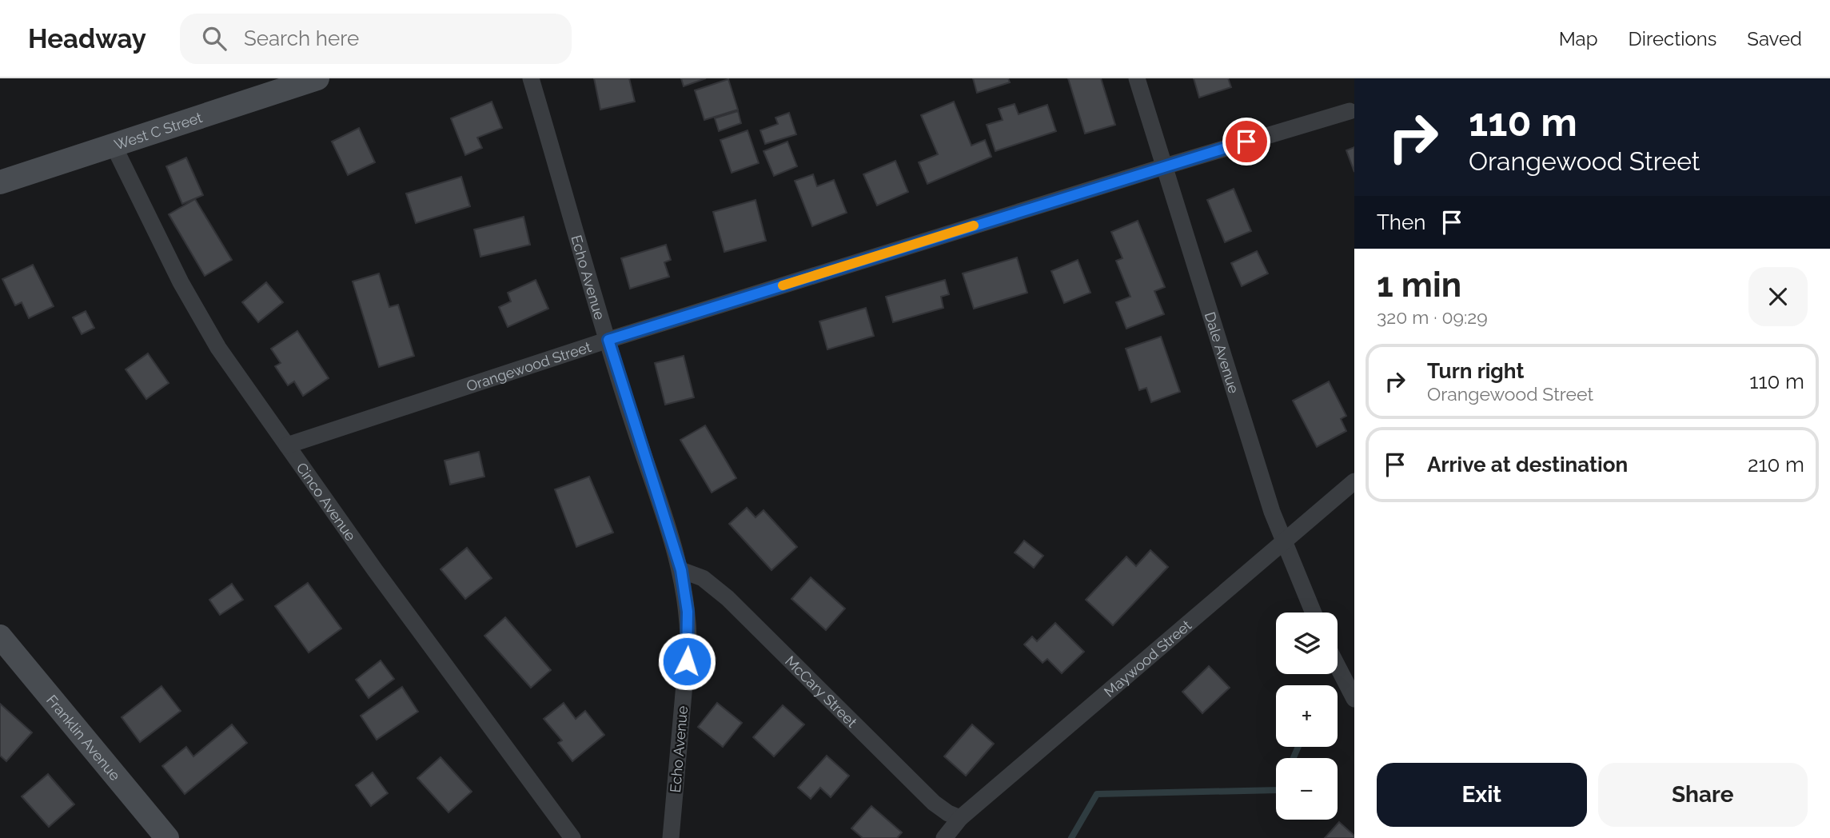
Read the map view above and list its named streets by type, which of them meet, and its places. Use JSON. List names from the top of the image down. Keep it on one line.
{"streets":{"main road":["West C Street","Franklin Avenue"],"street":["Echo Avenue","Dale Avenue","Orangewood Street","Cinco Avenue","Maywood Street","McCary Street"]},"crossings":[["West C Street","Cinco Avenue"],["Echo Avenue","Orangewood Street"],["Echo Avenue","McCary Street"],["Dale Avenue","Orangewood Street"],["Dale Avenue","Maywood Street"],["Orangewood Street","Cinco Avenue"],["Maywood Street","McCary Street"]],"page":{"header":"Headway","search":"Search here","nav":["Map","Directions","Saved"],"turn":["110 m","Orangewood Street"],"then":"Then","heading":["1 min","320 m · 09:29"],"list":[{"name":"Turn right","note":"Orangewood Street","value":"110 m"},{"name":"Arrive at destination","value":"210 m"}],"map_buttons":["+","−"],"buttons":["Exit","Share"]}}
